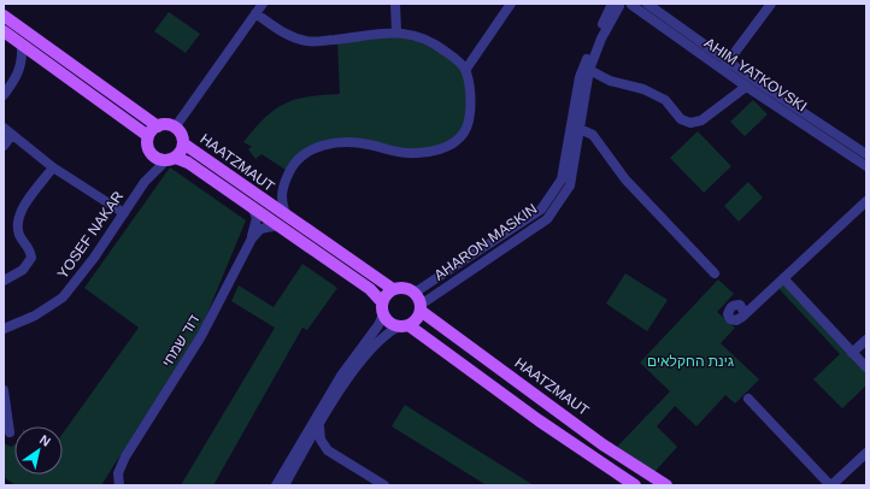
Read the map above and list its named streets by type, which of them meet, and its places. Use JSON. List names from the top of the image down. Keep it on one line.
{"streets":{"main road":["HAATZMAUT"],"street":["AHIM YATKOVSKI","YOSEF NAKAR","AHARON MASKIN","דוד שמחי"]},"crossings":[["HAATZMAUT","YOSEF NAKAR"],["HAATZMAUT","AHARON MASKIN"],["HAATZMAUT","דוד שמחי"]],"parks":["גינת החקלאים"],"north":"top right"}
